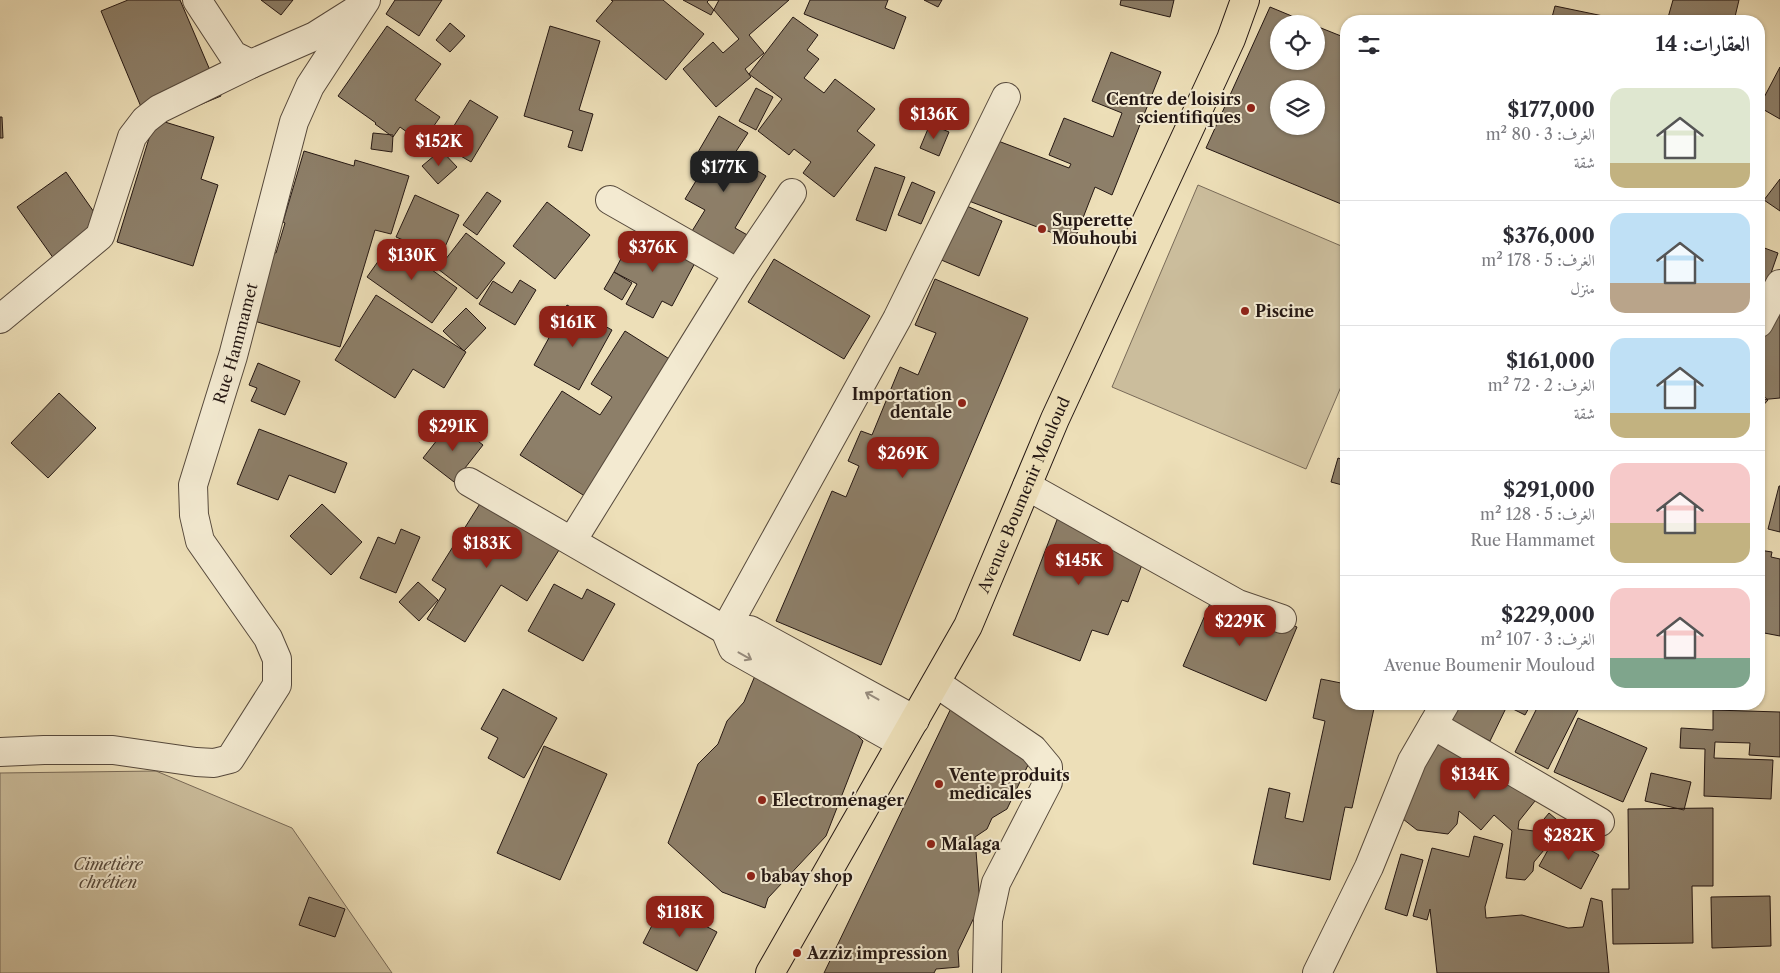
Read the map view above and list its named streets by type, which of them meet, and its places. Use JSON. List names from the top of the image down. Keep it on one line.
{"streets":{"main road":["Avenue Boumenir Mouloud"],"street":["Rue Hammamet"]},"parks":["Cimetière chrétien"],"places":["Centre de loisirs scientifiques","Superette Mouhoubi","Piscine","Importation dentale","Vente produits medicales","Electroménager","Malaga","babay shop","Azziz impression"],"page":{"heading":"العقارات: 14","list":[{"name":"$177,000","note":"الغرف: 3 · 80 m² · شقة"},{"name":"$376,000","note":"الغرف: 5 · 178 m² · منزل"},{"name":"$161,000","note":"الغرف: 2 · 72 m² · شقة"},{"name":"$291,000","note":"الغرف: 5 · 128 m² · Rue Hammamet"},{"name":"$229,000","note":"الغرف: 3 · 107 m² · Avenue Boumenir Mouloud"}],"price":["$136K","$152K","$177K","$376K","$130K","$161K","$291K","$269K","$183K","$145K","$229K","$134K","$282K","$118K"]}}
